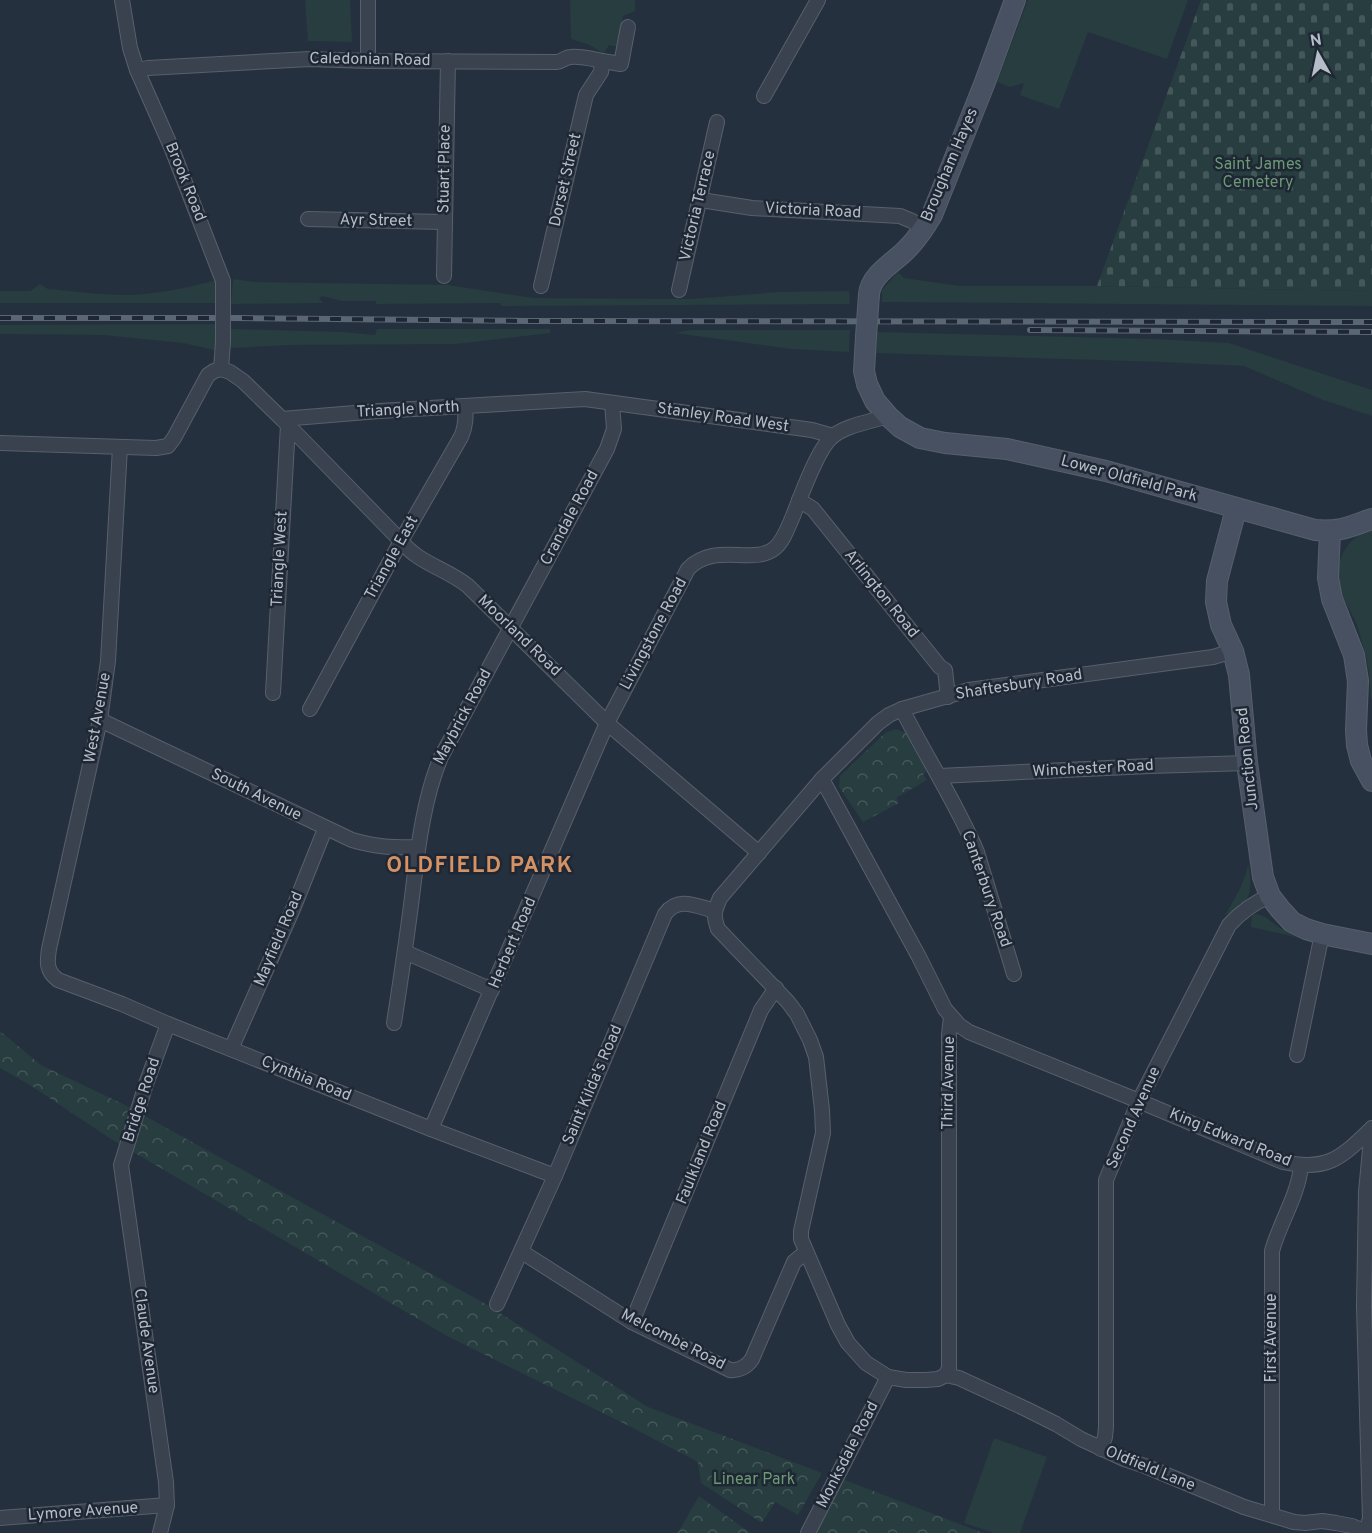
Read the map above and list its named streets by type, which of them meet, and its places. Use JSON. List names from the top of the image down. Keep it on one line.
{"streets":{"main road":["Brougham Hayes","Lower Oldfield Park","Junction Road"],"street":["Caledonian Road","Stuart Place","Dorset Street","Brook Road","Victoria Terrace","Victoria Road","Ayr Street","Triangle North","Stanley Road West","Crandale Road","Triangle East","Triangle West","Arlington Road","Livingstone Road","Moorland Road","Shaftesbury Road","Maybrick Road","West Avenue","Winchester Road","South Avenue","Canterbury Road","Mayfield Road","Herbert Road","Cynthia Road","Third Avenue","Saint Kilda's Road","Bridge Road","Second Avenue","King Edward Road","Faulkland Road","First Avenue","Melcombe Road","Claude Avenue","Monksdale Road","Oldfield Lane","Lymore Avenue"]},"crossings":[["Caledonian Road","Stuart Place"],["Caledonian Road","Dorset Street"],["Caledonian Road","Brook Road"],["Brougham Hayes","Victoria Road"],["Brougham Hayes","Lower Oldfield Park"],["Stuart Place","Ayr Street"],["Victoria Terrace","Victoria Road"],["Triangle North","Stanley Road West"],["Triangle North","Crandale Road"],["Triangle North","Triangle East"],["Triangle North","Triangle West"],["Triangle North","Moorland Road"],["Stanley Road West","Crandale Road"],["Stanley Road West","Livingstone Road"],["Lower Oldfield Park","Junction Road"],["Crandale Road","Moorland Road"],["Crandale Road","Maybrick Road"],["Triangle East","Moorland Road"],["Triangle West","Moorland Road"],["Arlington Road","Livingstone Road"],["Arlington Road","Shaftesbury Road"],["Livingstone Road","Moorland Road"],["Livingstone Road","Herbert Road"],["Moorland Road","Shaftesbury Road"],["Moorland Road","Maybrick Road"],["Moorland Road","Herbert Road"],["Shaftesbury Road","Junction Road"],["Shaftesbury Road","Canterbury Road"],["Shaftesbury Road","Third Avenue"],["Shaftesbury Road","Saint Kilda's Road"],["Maybrick Road","South Avenue"],["West Avenue","South Avenue"],["West Avenue","Cynthia Road"],["Junction Road","Winchester Road"],["Junction Road","Second Avenue"],["Winchester Road","Canterbury Road"],["South Avenue","Mayfield Road"],["Mayfield Road","Cynthia Road"],["Herbert Road","Cynthia Road"],["Cynthia Road","Saint Kilda's Road"],["Cynthia Road","Bridge Road"],["Third Avenue","King Edward Road"],["Third Avenue","Oldfield Lane"],["Saint Kilda's Road","Melcombe Road"],["Bridge Road","Claude Avenue"],["Second Avenue","King Edward Road"],["Second Avenue","Oldfield Lane"],["King Edward Road","First Avenue"],["King Edward Road","Oldfield Lane"],["Faulkland Road","Melcombe Road"],["First Avenue","Oldfield Lane"],["Claude Avenue","Lymore Avenue"]],"districts":["OLDFIELD PARK"],"parks":["Saint James Cemetery","Linear Park"],"north":"top"}
